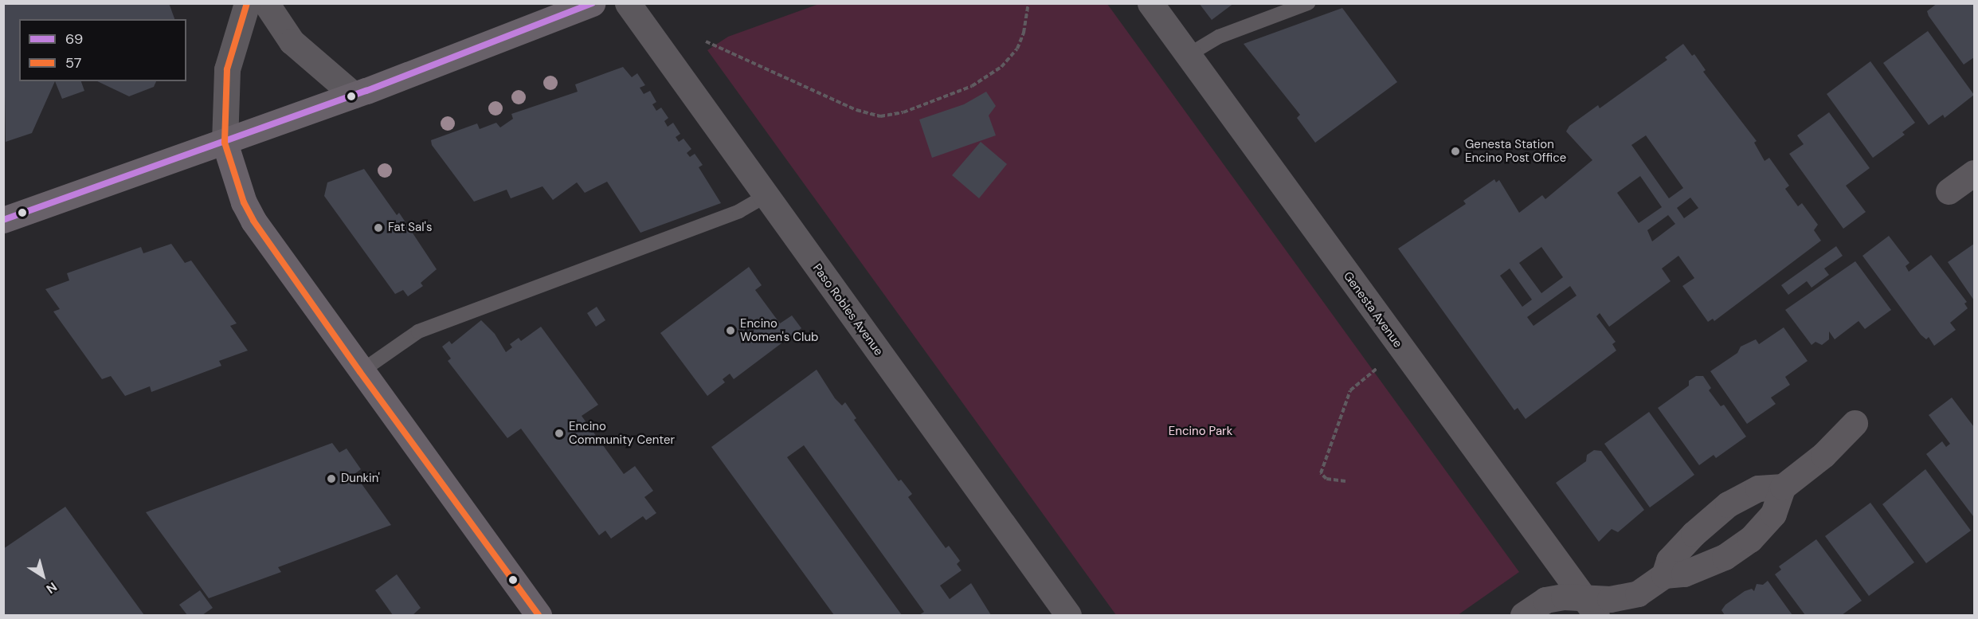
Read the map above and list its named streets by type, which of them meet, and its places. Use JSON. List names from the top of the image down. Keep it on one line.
{"streets":{"street":["Paso Robles Avenue","Genesta Avenue"]},"parks":["Encino Park"],"places":["Genesta Station Encino Post Office","Fat Sal's","Encino Women's Club","Encino Community Center","Dunkin'"],"lines":["transit line 69","transit line 57"],"legend":["69","57"],"north":"bottom right"}
